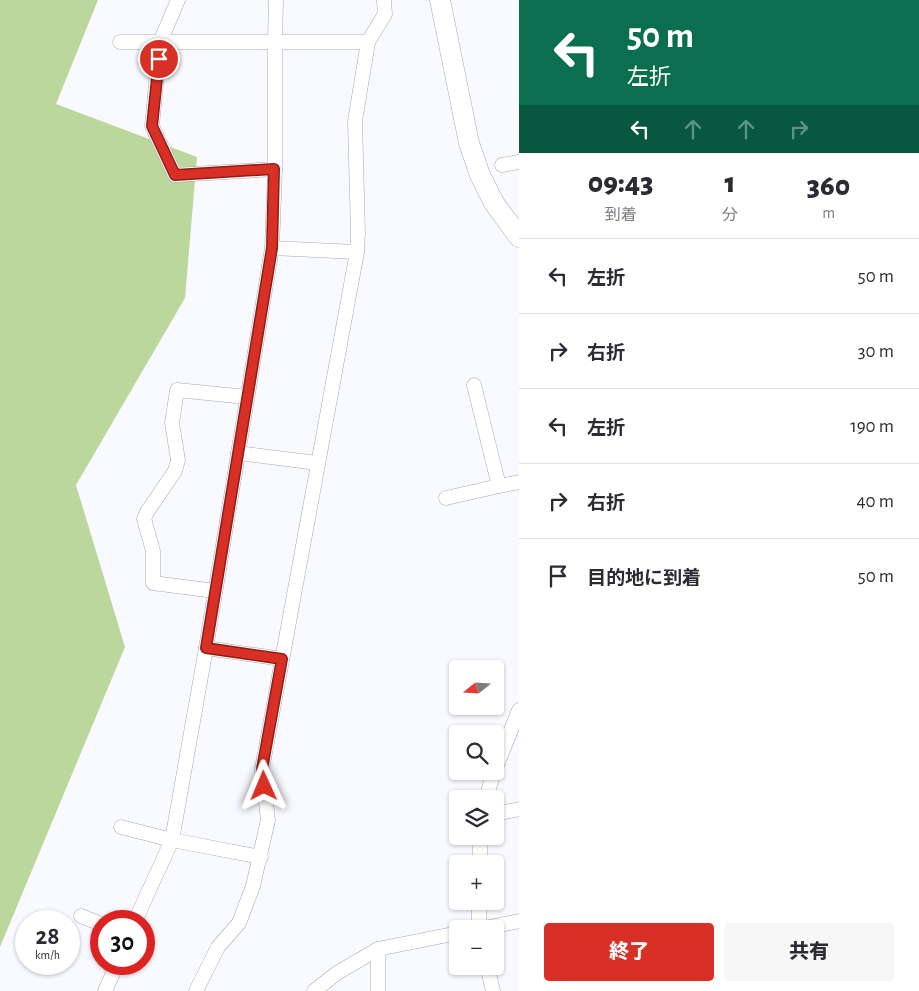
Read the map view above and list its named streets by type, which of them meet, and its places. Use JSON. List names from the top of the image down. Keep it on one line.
{"north":"left","page":{"turn":["50 m","左折"],"eta":["09:43","到着","1","分","360","m"],"list":[{"name":"左折","value":"50 m"},{"name":"右折","value":"30 m"},{"name":"左折","value":"190 m"},{"name":"右折","value":"40 m"},{"name":"目的地に到着","value":"50 m"}],"map_buttons":["+","−"],"speed":"28 km/h","limit":"30","buttons":["終了","共有"]}}
